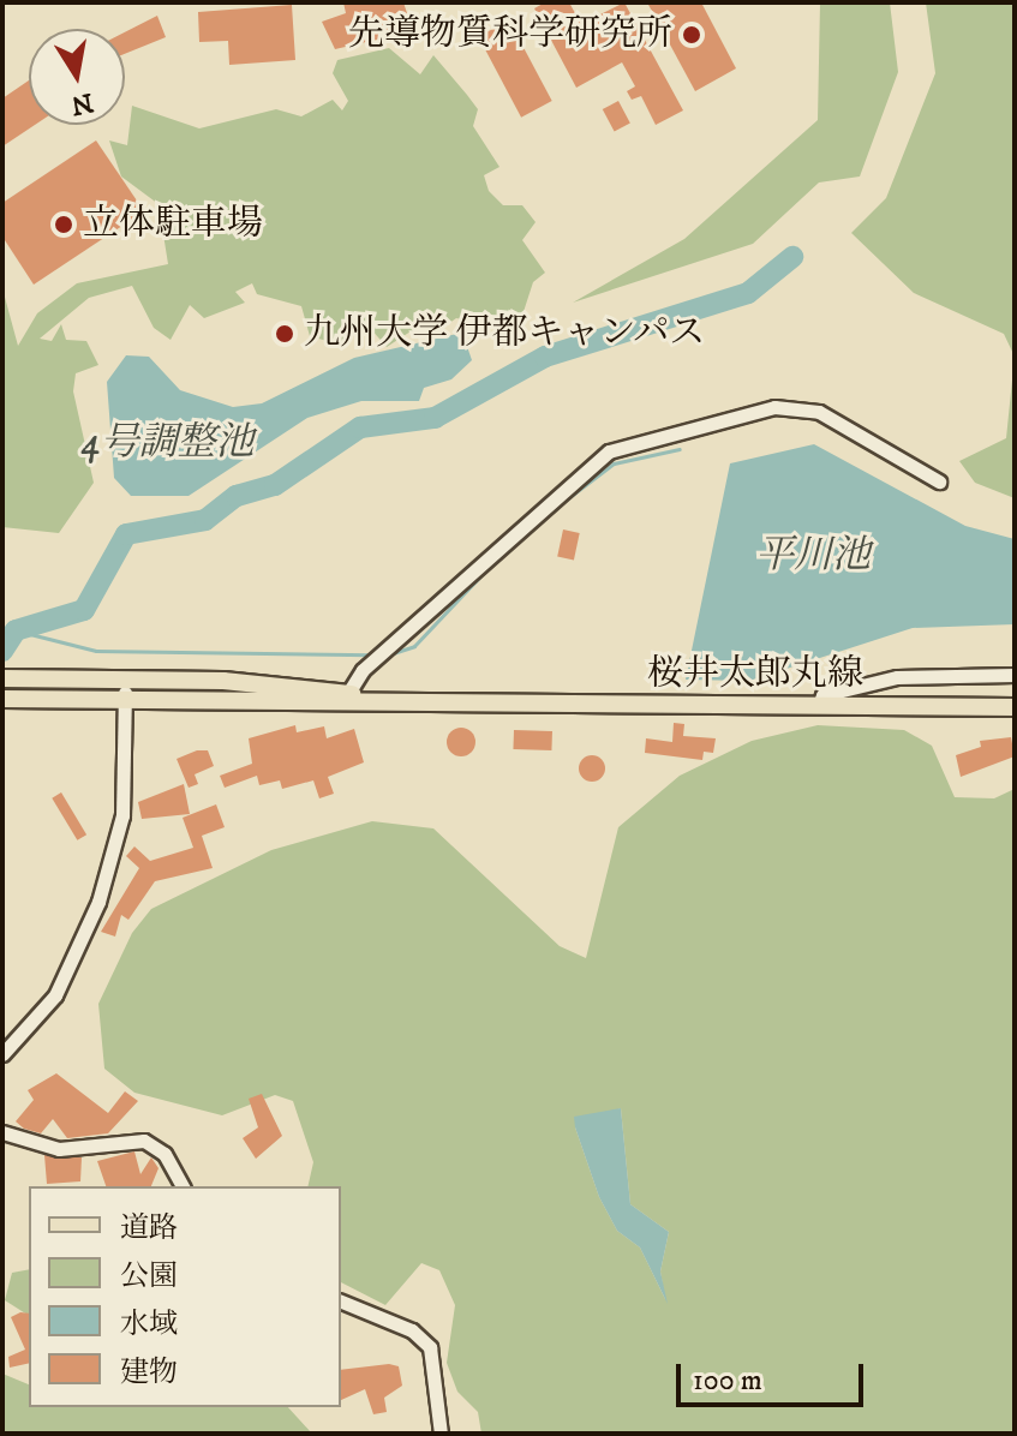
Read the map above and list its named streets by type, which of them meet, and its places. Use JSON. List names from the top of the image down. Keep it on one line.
{"streets":{"main road":["桜井太郎丸線"]},"water":["4号調整池","平川池"],"places":["先導物質科学研究所","立体駐車場","九州大学 伊都キャンパス"],"legend":["道路","公園","水域","建物"],"scale_bar":"100 m","north":"bottom"}
